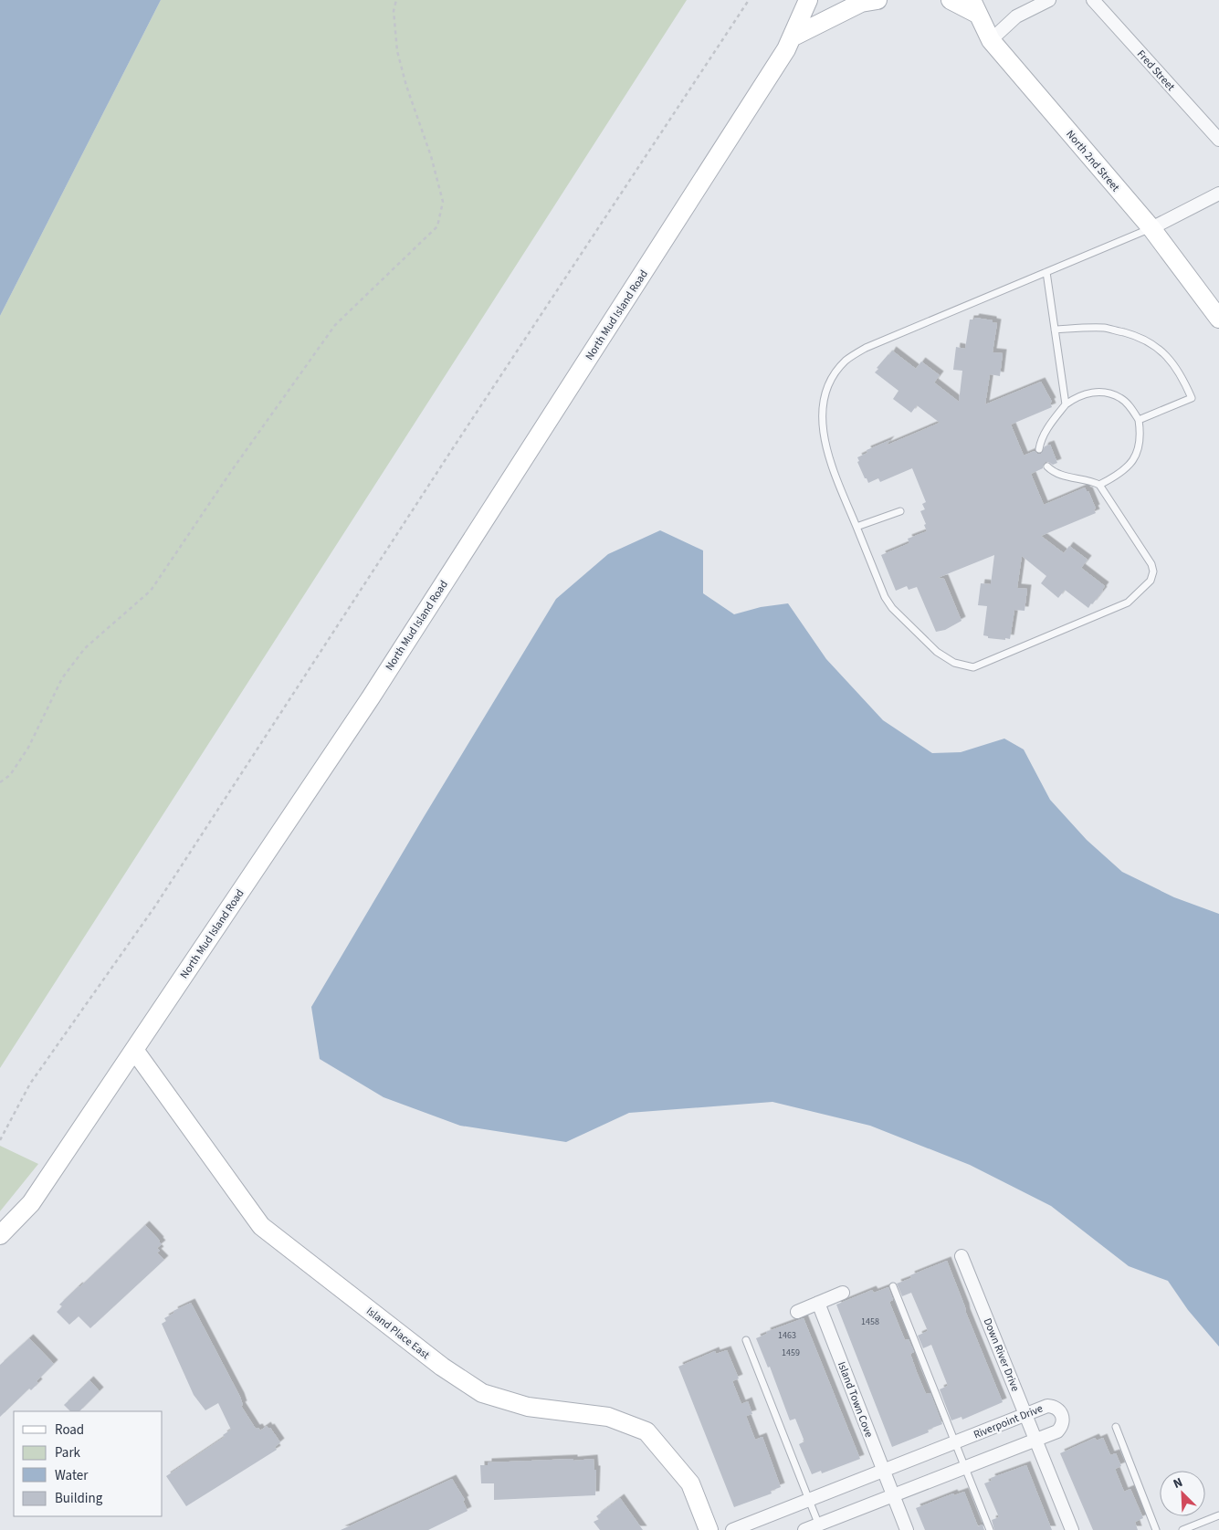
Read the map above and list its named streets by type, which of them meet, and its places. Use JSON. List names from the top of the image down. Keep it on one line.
{"streets":{"street":["Fred Street","North 2nd Street","North Mud Island Road","Island Place East","Down River Drive","Island Town Cove","Riverpoint Drive"]},"crossings":[["North Mud Island Road","Island Place East"],["Down River Drive","Riverpoint Drive"],["Island Town Cove","Riverpoint Drive"]],"house_numbers":["1458","1463","1459"],"legend":["Road","Park","Water","Building"],"north":"top left"}
